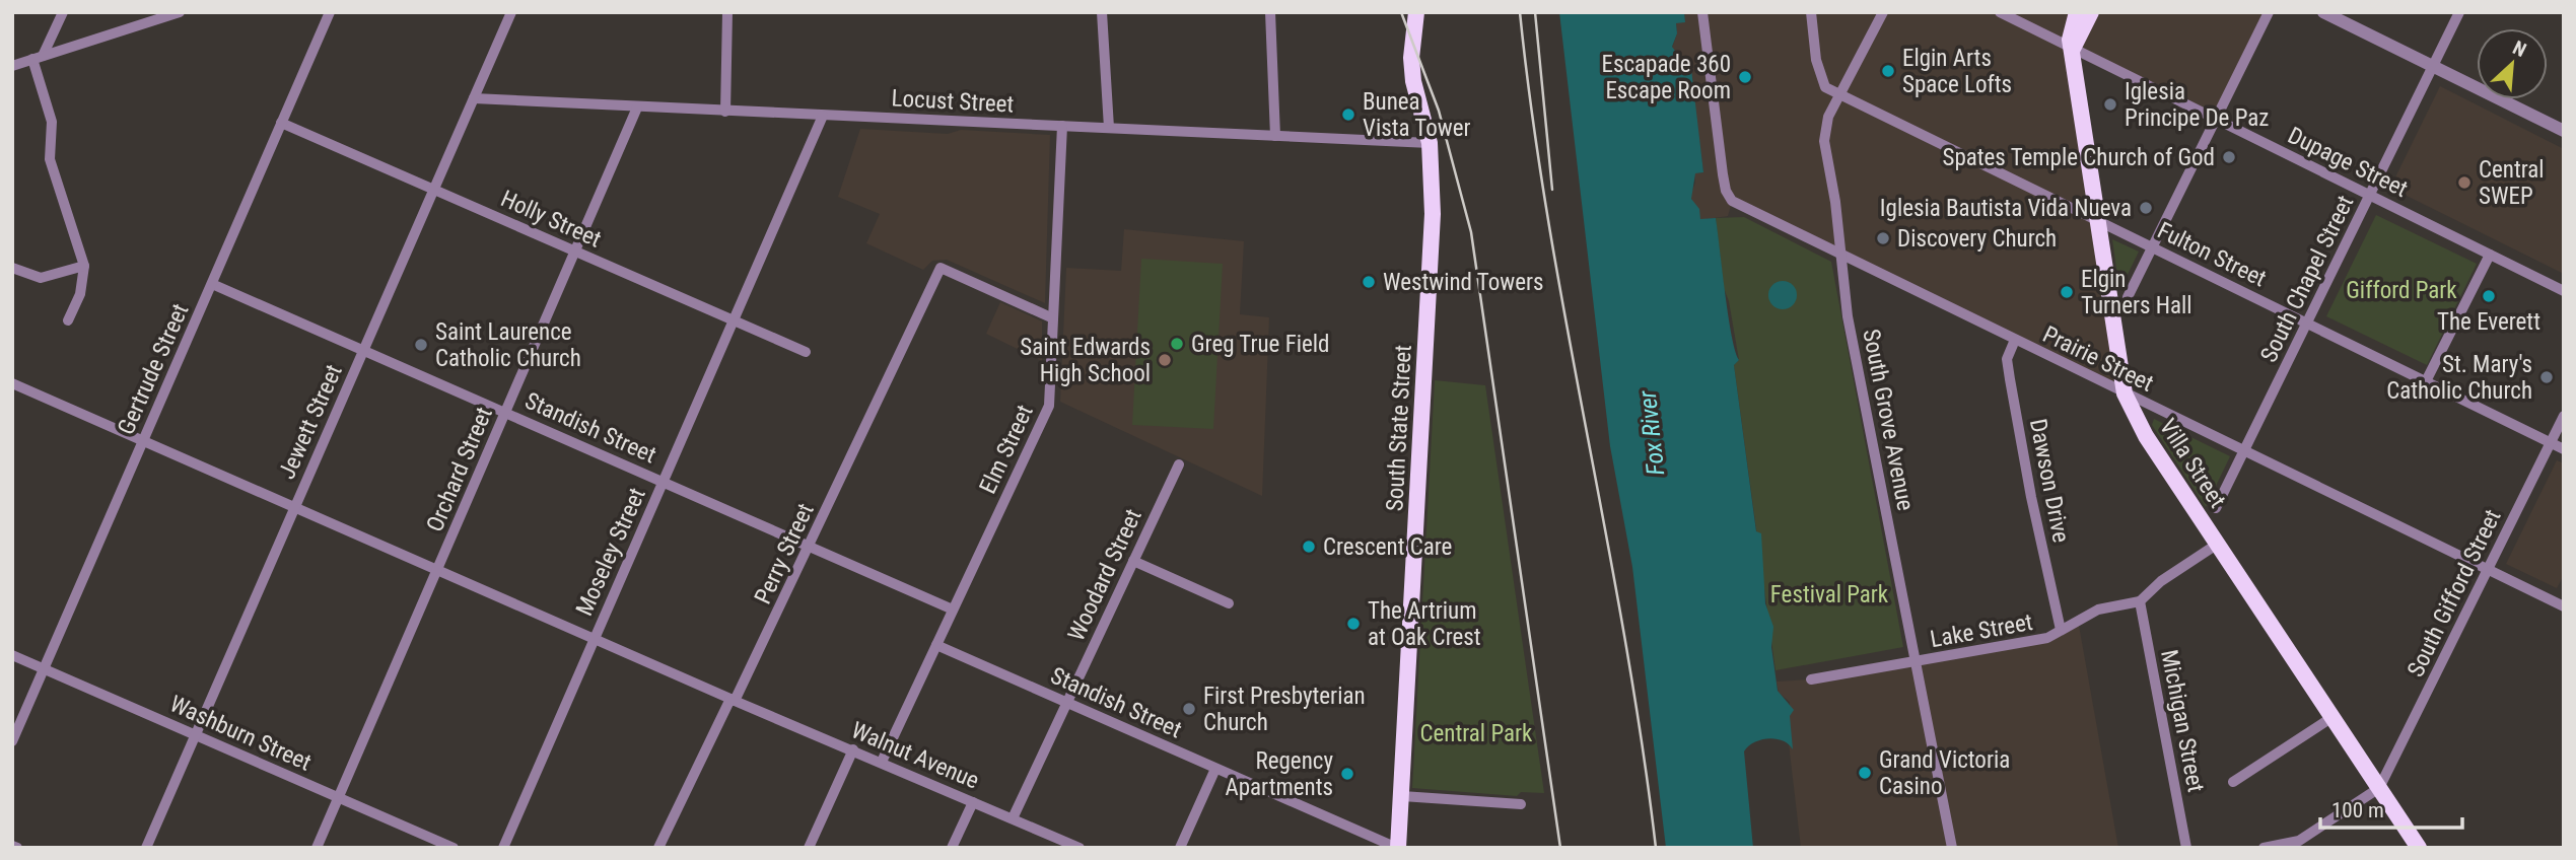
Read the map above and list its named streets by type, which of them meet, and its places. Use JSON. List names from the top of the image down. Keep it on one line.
{"streets":{"main road":["South State Street","Villa Street"],"street":["Locust Street","Dupage Street","Holly Street","Fulton Street","South Chapel Street","Prairie Street","Gertrude Street","South Grove Avenue","Jewett Street","Standish Street","Elm Street","Orchard Street","Dawson Drive","Moseley Street","Perry Street","Woodard Street","South Gifford Street","Lake Street","Michigan Street","Washburn Street","Walnut Avenue"]},"crossings":[["Locust Street","Jewett Street"],["Locust Street","South State Street"],["Locust Street","Elm Street"],["Locust Street","Orchard Street"],["Locust Street","Moseley Street"],["Dupage Street","South Chapel Street"],["Dupage Street","Villa Street"],["Holly Street","Gertrude Street"],["Holly Street","Jewett Street"],["Holly Street","Orchard Street"],["Holly Street","Moseley Street"],["Fulton Street","South Chapel Street"],["Fulton Street","South Grove Avenue"],["Fulton Street","Villa Street"],["Fulton Street","South Gifford Street"],["South Chapel Street","Prairie Street"],["Prairie Street","South Grove Avenue"],["Prairie Street","Villa Street"],["Prairie Street","Dawson Drive"],["Prairie Street","South Gifford Street"],["Gertrude Street","Standish Street"],["Gertrude Street","Washburn Street"],["Gertrude Street","Walnut Avenue"],["South Grove Avenue","Lake Street"],["Jewett Street","Standish Street"],["Jewett Street","Washburn Street"],["Jewett Street","Walnut Avenue"],["Standish Street","South State Street"],["Standish Street","Elm Street"],["Standish Street","Orchard Street"],["Standish Street","Moseley Street"],["Standish Street","Perry Street"],["Standish Street","Woodard Street"],["Elm Street","Perry Street"],["Elm Street","Walnut Avenue"],["Villa Street","South Gifford Street"],["Orchard Street","Washburn Street"],["Orchard Street","Walnut Avenue"],["Dawson Drive","Lake Street"],["Moseley Street","Walnut Avenue"],["Perry Street","Walnut Avenue"],["Woodard Street","Walnut Avenue"],["Lake Street","Michigan Street"]],"water":["Fox River"],"parks":["Gifford Park","Festival Park","Central Park"],"places":["Elgin Arts Space Lofts","Escapade 360 Escape Room","Iglesia Principe De Paz","Bunea Vista Tower","Spates Temple Church of God","Central SWEP","Iglesia Bautista Vida Nueva","Discovery Church","Westwind Towers","Elgin Turners Hall","The Everett","Greg True Field","Saint Laurence Catholic Church","Saint Edwards High School","St. Mary's Catholic Church","Crescent Care","The Artrium at Oak Crest","First Presbyterian Church","Grand Victoria Casino","Regency Apartments"],"scale_bar":"100 m","north":"top right"}
